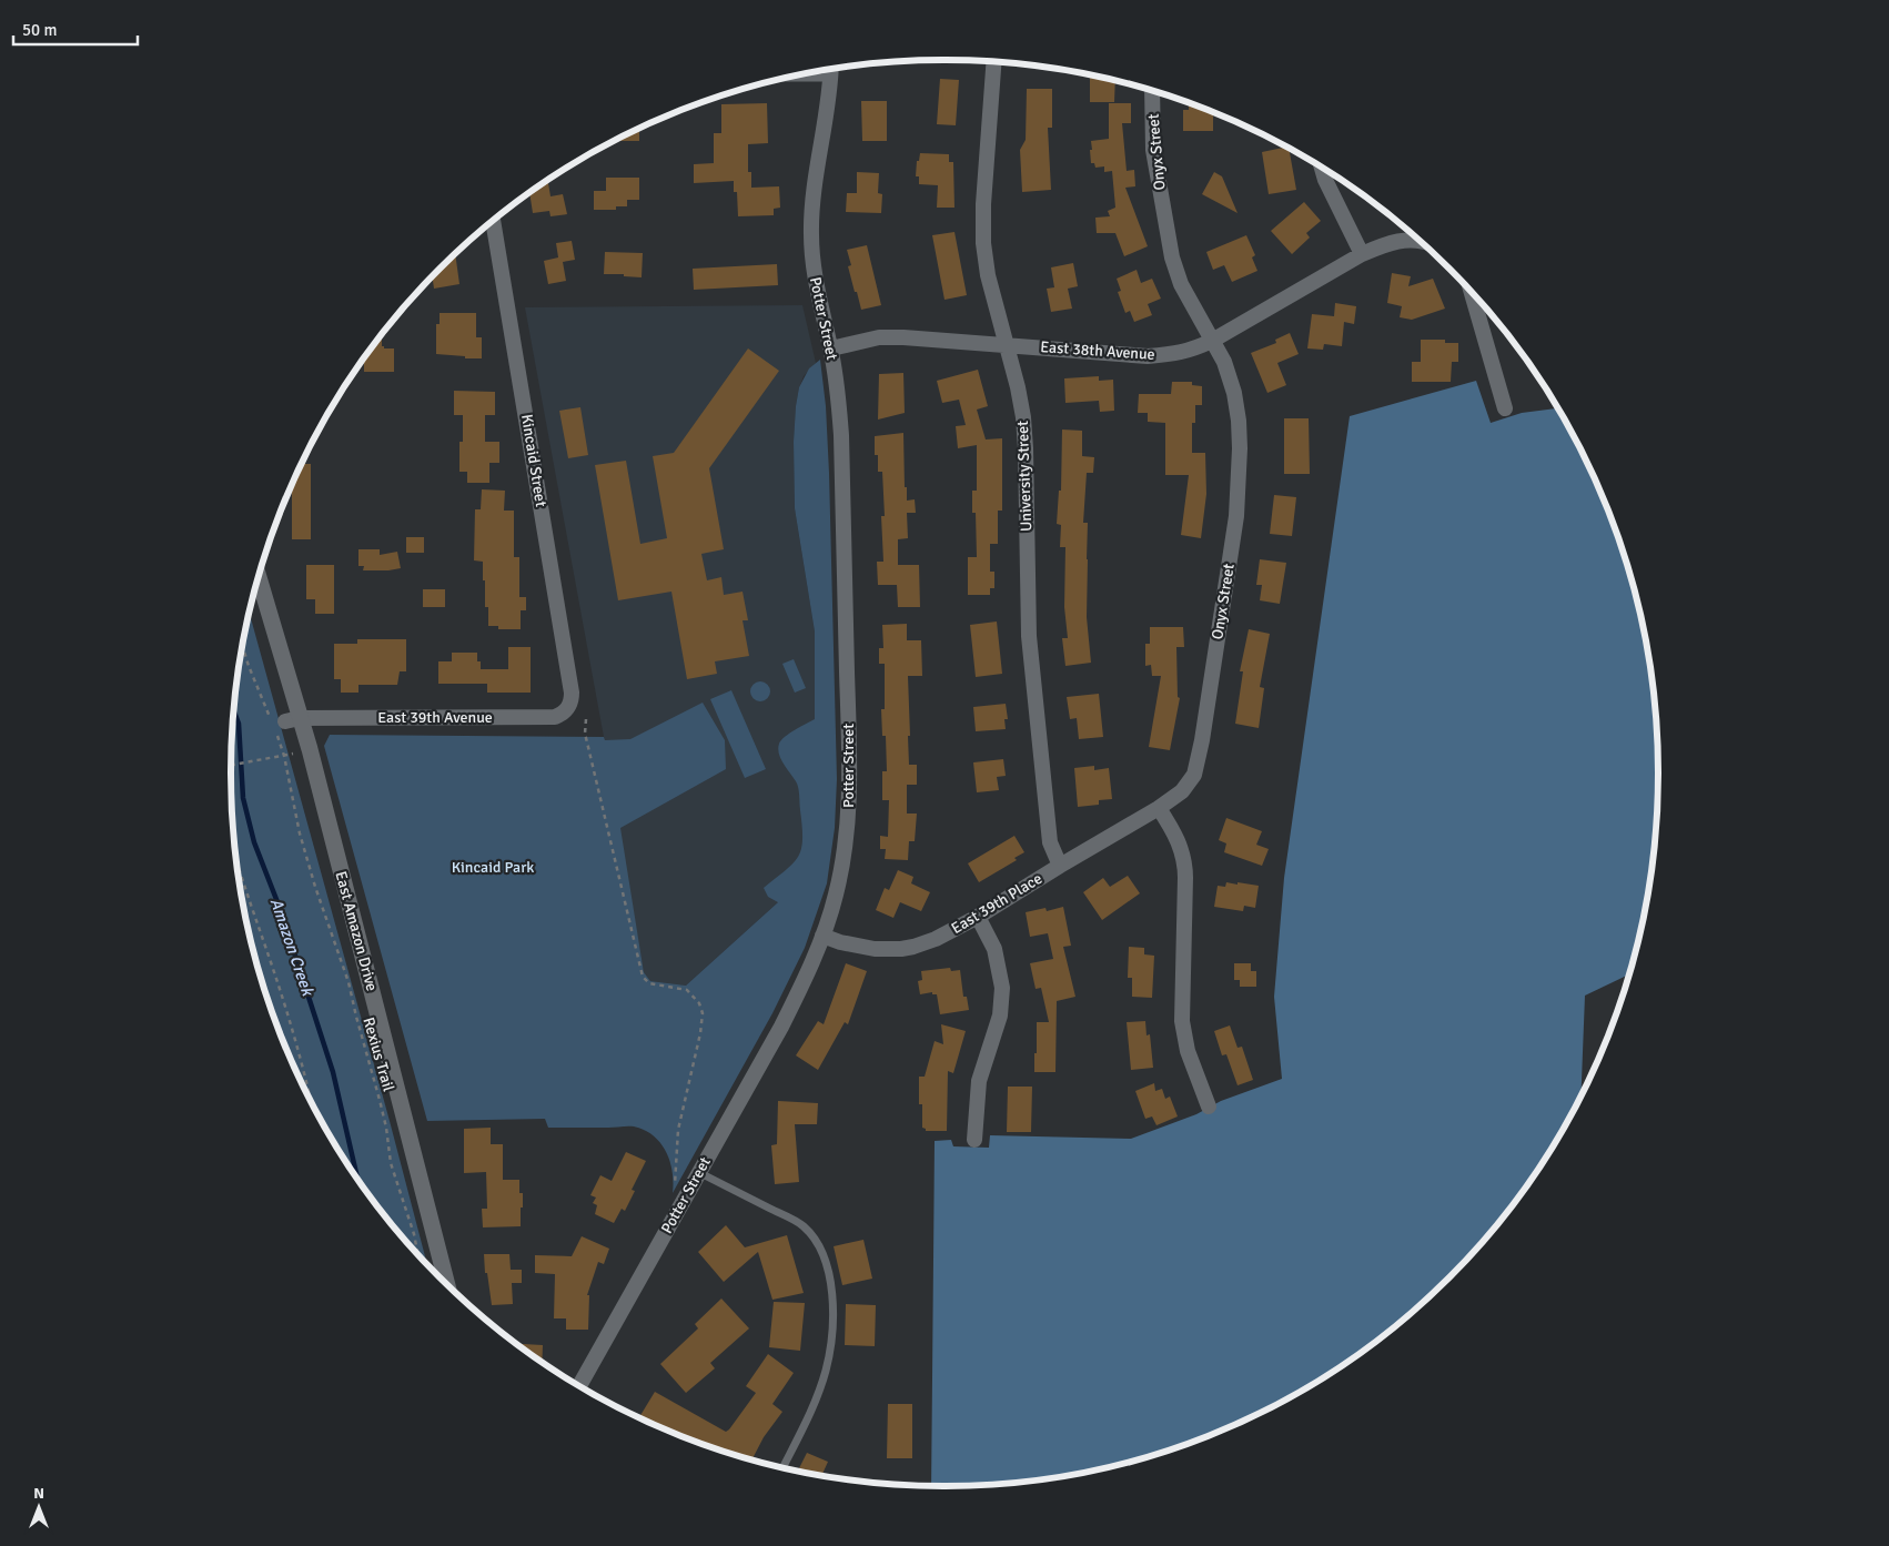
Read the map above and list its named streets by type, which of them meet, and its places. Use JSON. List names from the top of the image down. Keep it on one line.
{"streets":{"street":["Onyx Street","Potter Street","East 38th Avenue","Kincaid Street","University Street","East 39th Avenue","East 39th Place","East Amazon Drive"],"path":["Rexius Trail"]},"crossings":[["Onyx Street","East 38th Avenue"],["Onyx Street","East 39th Place"],["Potter Street","East 38th Avenue"],["Potter Street","East 39th Place"],["East 38th Avenue","University Street"],["Kincaid Street","East 39th Avenue"],["University Street","East 39th Place"],["East 39th Avenue","East Amazon Drive"],["East 39th Avenue","Rexius Trail"],["East Amazon Drive","Rexius Trail"]],"water":["Amazon Creek"],"parks":["Kincaid Park"],"scale_bar":"50 m","north":"top"}
